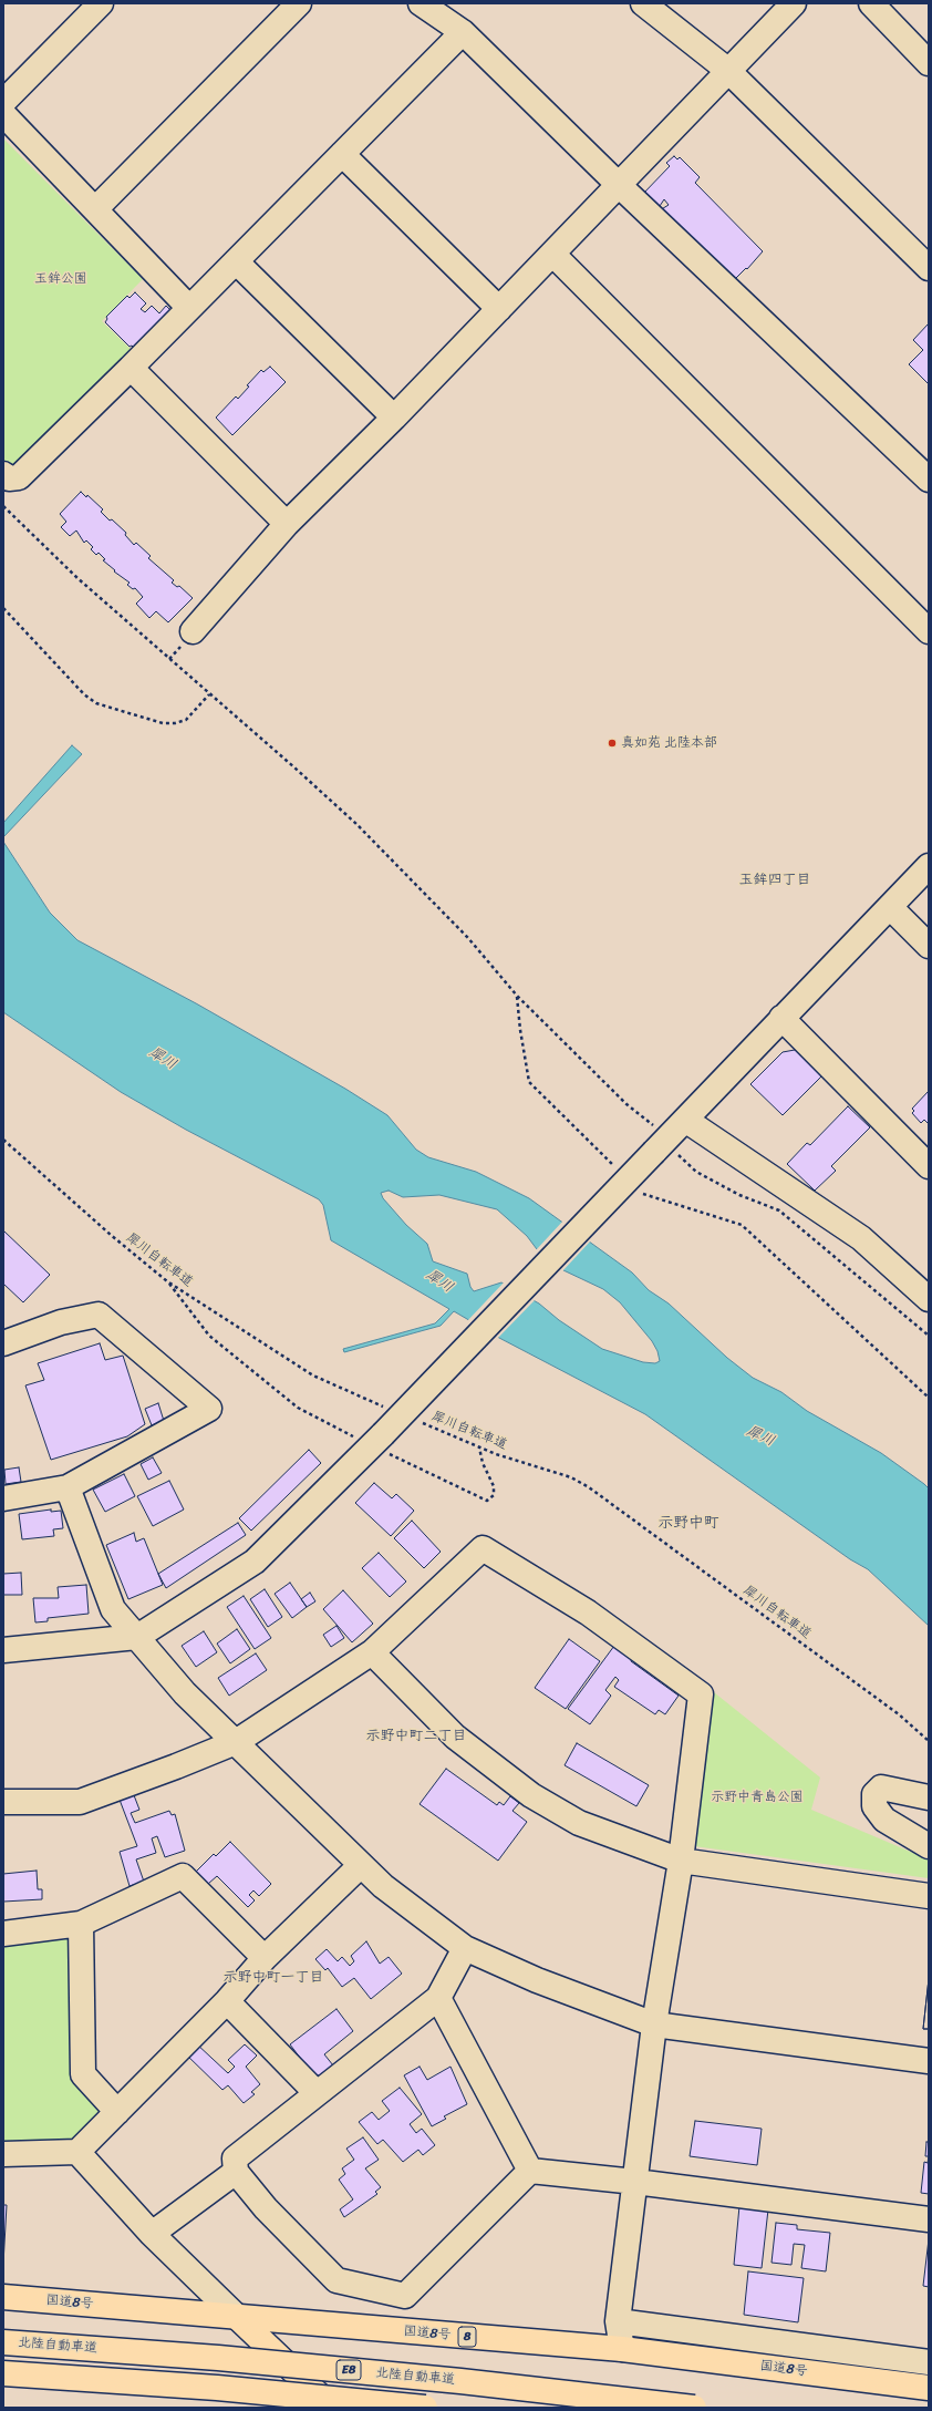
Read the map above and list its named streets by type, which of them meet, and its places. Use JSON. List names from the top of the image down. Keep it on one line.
{"streets":{"main road":["国道8号","8","北陸自動車道","E8"],"path":["犀川自転車道"]},"districts":["玉鉾四丁目","示野中町","示野中町二丁目","示野中町一丁目"],"water":["犀川"],"parks":["玉鉾公園","示野中青島公園"],"places":["真如苑 北陸本部"]}
